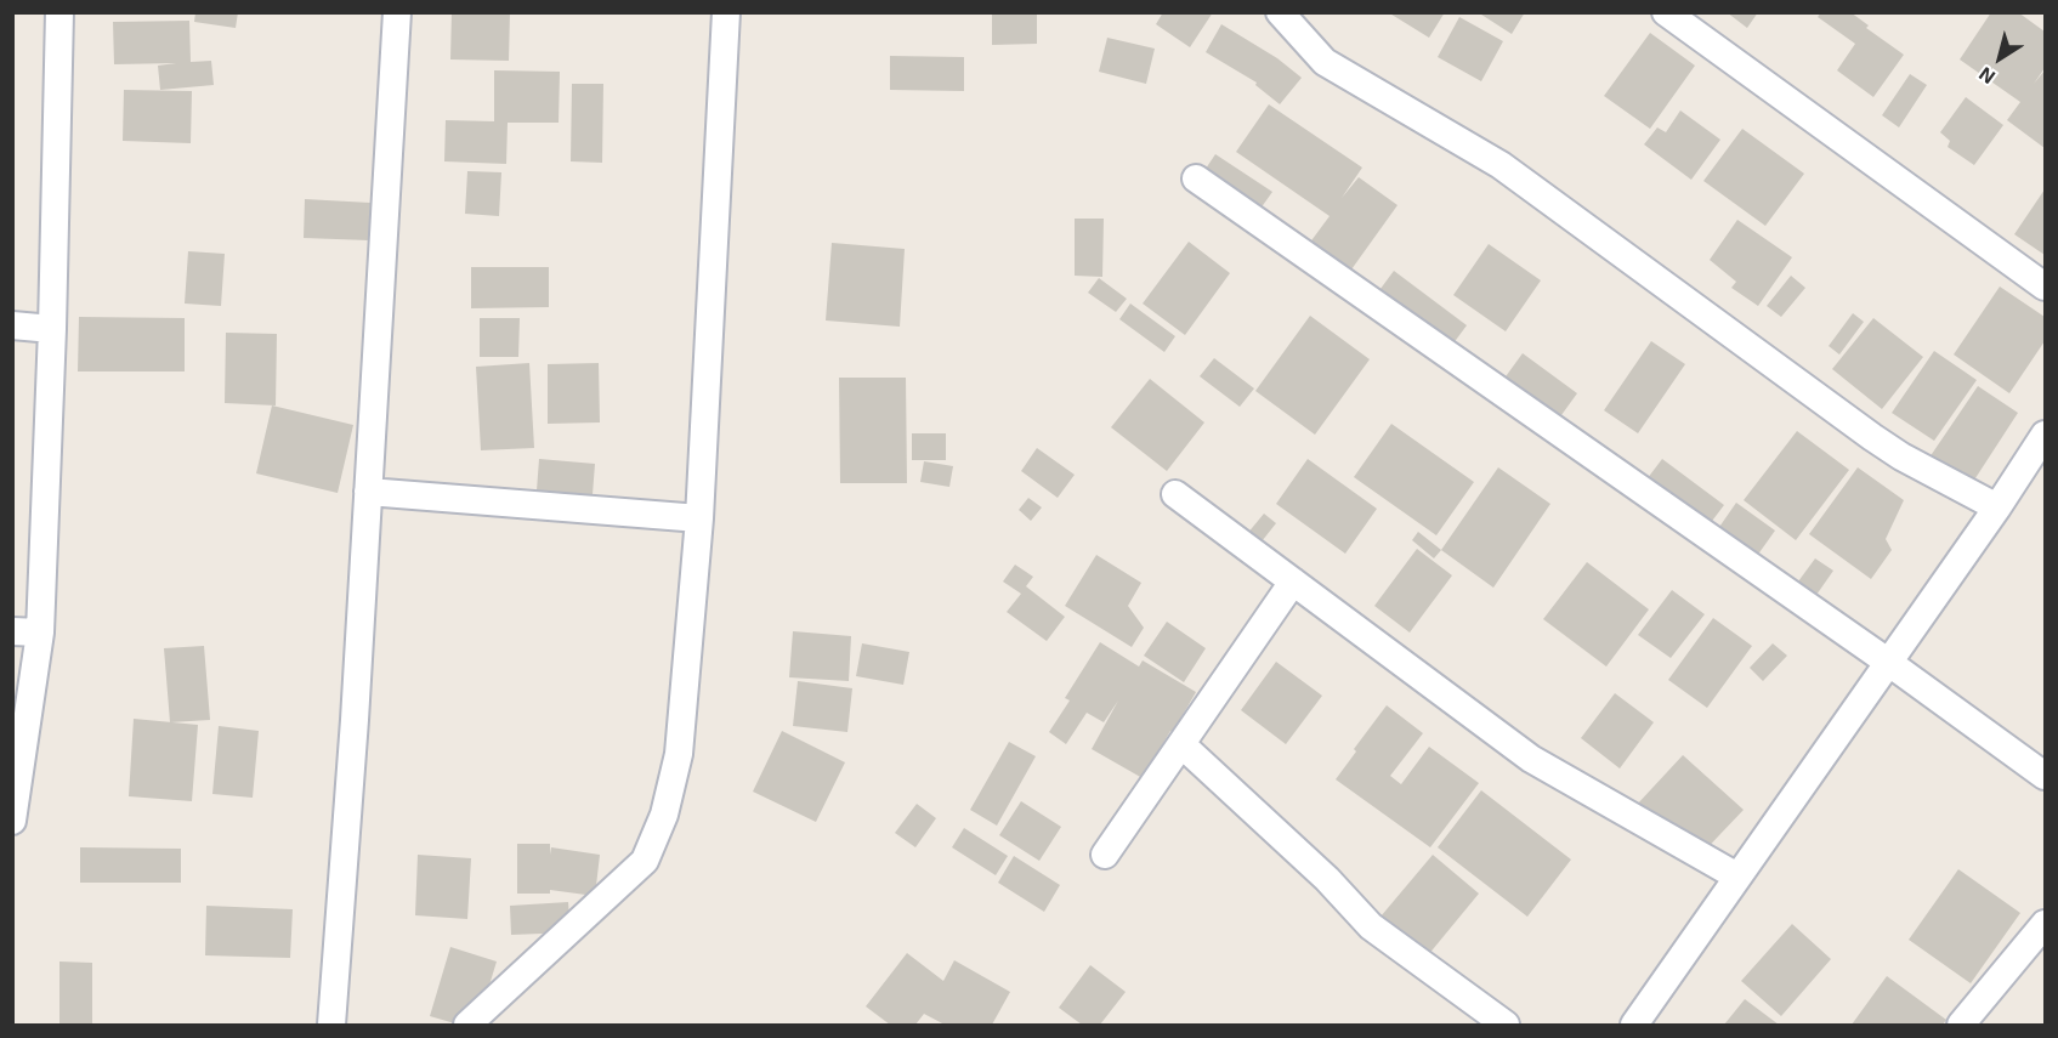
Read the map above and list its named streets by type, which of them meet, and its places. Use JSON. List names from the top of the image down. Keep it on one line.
{"north":"bottom left"}
